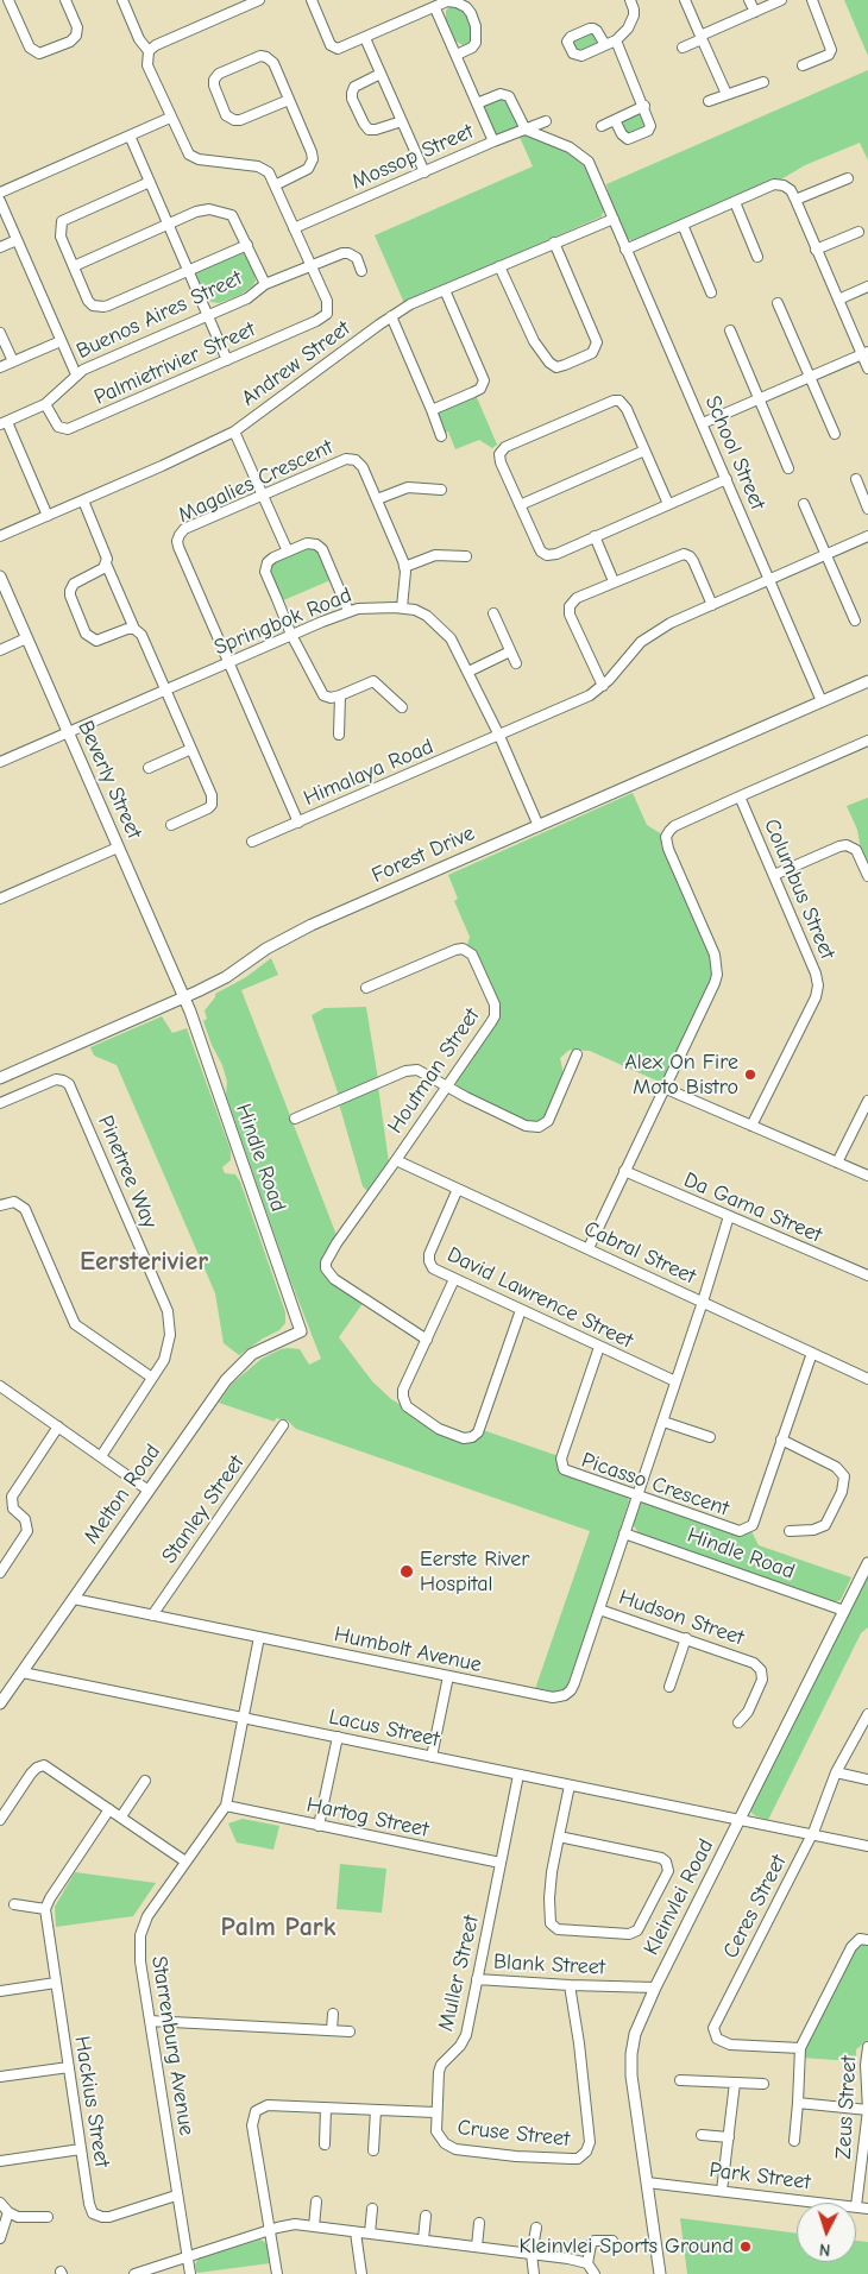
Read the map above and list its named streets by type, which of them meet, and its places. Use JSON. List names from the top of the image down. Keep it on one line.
{"streets":{"street":["Mossop Street","Buenos Aires Street","Palmietrivier Street","Andrew Street","School Street","Magalies Crescent","Springbok Road","Himalaya Road","Beverly Street","Forest Drive","Columbus Street","Houtman Street","Hindle Road","Pinetree Way","Da Gama Street","Cabral Street","David Lawrence Street","Picasso Crescent","Melton Road","Stanley Street","Hudson Street","Humbolt Avenue","Lacus Street","Hartog Street","Kleinvlei Road","Ceres Street","Blank Street","Muller Street","Starrenburg Avenue","Hackius Street","Zeus Street","Cruse Street","Park Street"]},"crossings":[["Mossop Street","School Street"],["Buenos Aires Street","Palmietrivier Street"],["Andrew Street","School Street"],["School Street","Himalaya Road"],["School Street","Forest Drive"],["Magalies Crescent","Springbok Road"],["Magalies Crescent","Himalaya Road"],["Springbok Road","Himalaya Road"],["Springbok Road","Beverly Street"],["Springbok Road","Forest Drive"],["Beverly Street","Forest Drive"],["Beverly Street","Hindle Road"],["Forest Drive","Hindle Road"],["Houtman Street","Cabral Street"],["Hindle Road","Melton Road"],["Hindle Road","Humbolt Avenue"],["Hindle Road","Kleinvlei Road"],["Da Gama Street","Humbolt Avenue"],["Cabral Street","David Lawrence Street"],["Cabral Street","Picasso Crescent"],["Cabral Street","Humbolt Avenue"],["David Lawrence Street","Picasso Crescent"],["David Lawrence Street","Humbolt Avenue"],["Picasso Crescent","Humbolt Avenue"],["Melton Road","Humbolt Avenue"],["Melton Road","Lacus Street"],["Stanley Street","Humbolt Avenue"],["Hudson Street","Humbolt Avenue"],["Humbolt Avenue","Starrenburg Avenue"],["Lacus Street","Kleinvlei Road"],["Lacus Street","Ceres Street"],["Lacus Street","Muller Street"],["Lacus Street","Starrenburg Avenue"],["Hartog Street","Muller Street"],["Hartog Street","Starrenburg Avenue"],["Kleinvlei Road","Blank Street"],["Kleinvlei Road","Park Street"],["Blank Street","Muller Street"],["Blank Street","Cruse Street"],["Muller Street","Cruse Street"],["Starrenburg Avenue","Hackius Street"],["Zeus Street","Park Street"]],"districts":["Eersterivier","Palm Park"],"places":["Alex On Fire Moto Bistro","Eerste River Hospital","Kleinvlei Sports Ground"],"north":"bottom"}
